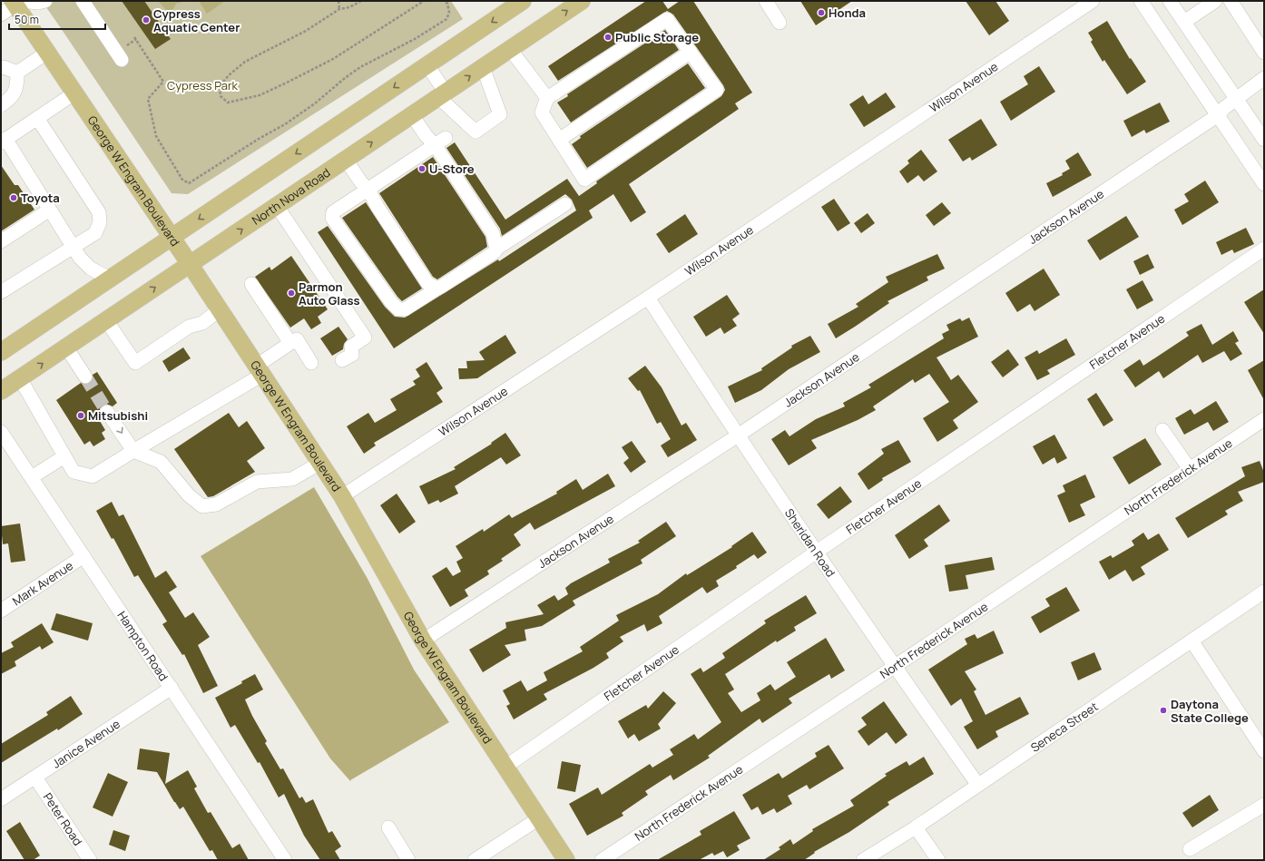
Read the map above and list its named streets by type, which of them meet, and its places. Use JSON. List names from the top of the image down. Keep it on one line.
{"streets":{"main road":["George W Engram Boulevard","North Nova Road"],"street":["Wilson Avenue","Jackson Avenue","Fletcher Avenue","North Frederick Avenue","Sheridan Road","Mark Avenue","Hampton Road","Seneca Street","Janice Avenue","Peter Road"]},"crossings":[["Wilson Avenue","George W Engram Boulevard"],["Wilson Avenue","Sheridan Road"],["George W Engram Boulevard","North Nova Road"],["George W Engram Boulevard","Jackson Avenue"],["George W Engram Boulevard","Fletcher Avenue"],["Jackson Avenue","Sheridan Road"],["Fletcher Avenue","Sheridan Road"],["North Frederick Avenue","Sheridan Road"],["Sheridan Road","Seneca Street"],["Mark Avenue","Hampton Road"],["Hampton Road","Janice Avenue"],["Janice Avenue","Peter Road"]],"parks":["Cypress Park"],"places":["Honda","Cypress Aquatic Center","Public Storage","U-Store","Toyota","Parmon Auto Glass","Mitsubishi","Daytona State College"],"scale_bar":"50 m"}
